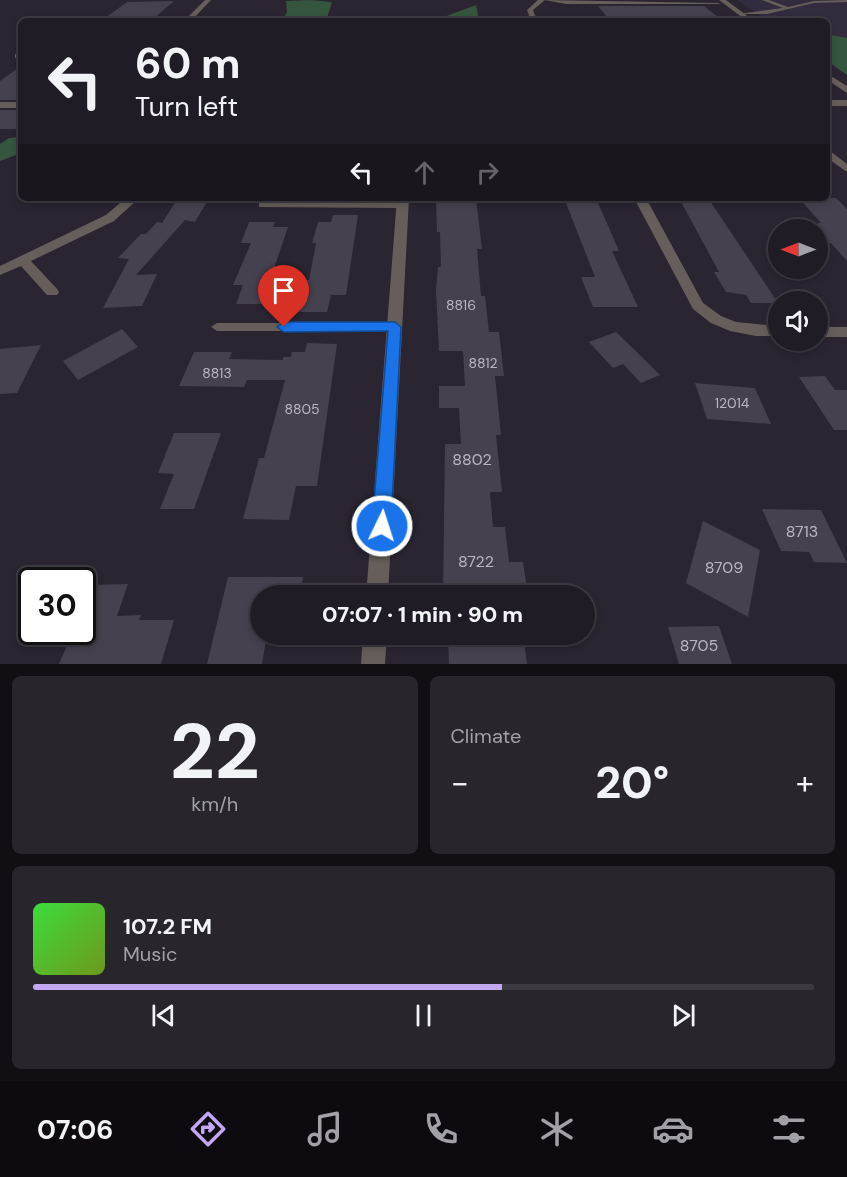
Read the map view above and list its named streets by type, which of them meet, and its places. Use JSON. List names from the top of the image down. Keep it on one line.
{"house_numbers":["8816","8812","8813","12014","8805","8802","8713","8722","8709","8705"],"north":"left","page":{"turn":["60 m","Turn left"],"limit":"30","trip":"07:07 · 1 min · 90 m","tile":[["22","km/h"],"Climate"],"heat":["−","20°","+"],"song":["107.2 FM","Music"],"tabs":"07:06"}}
